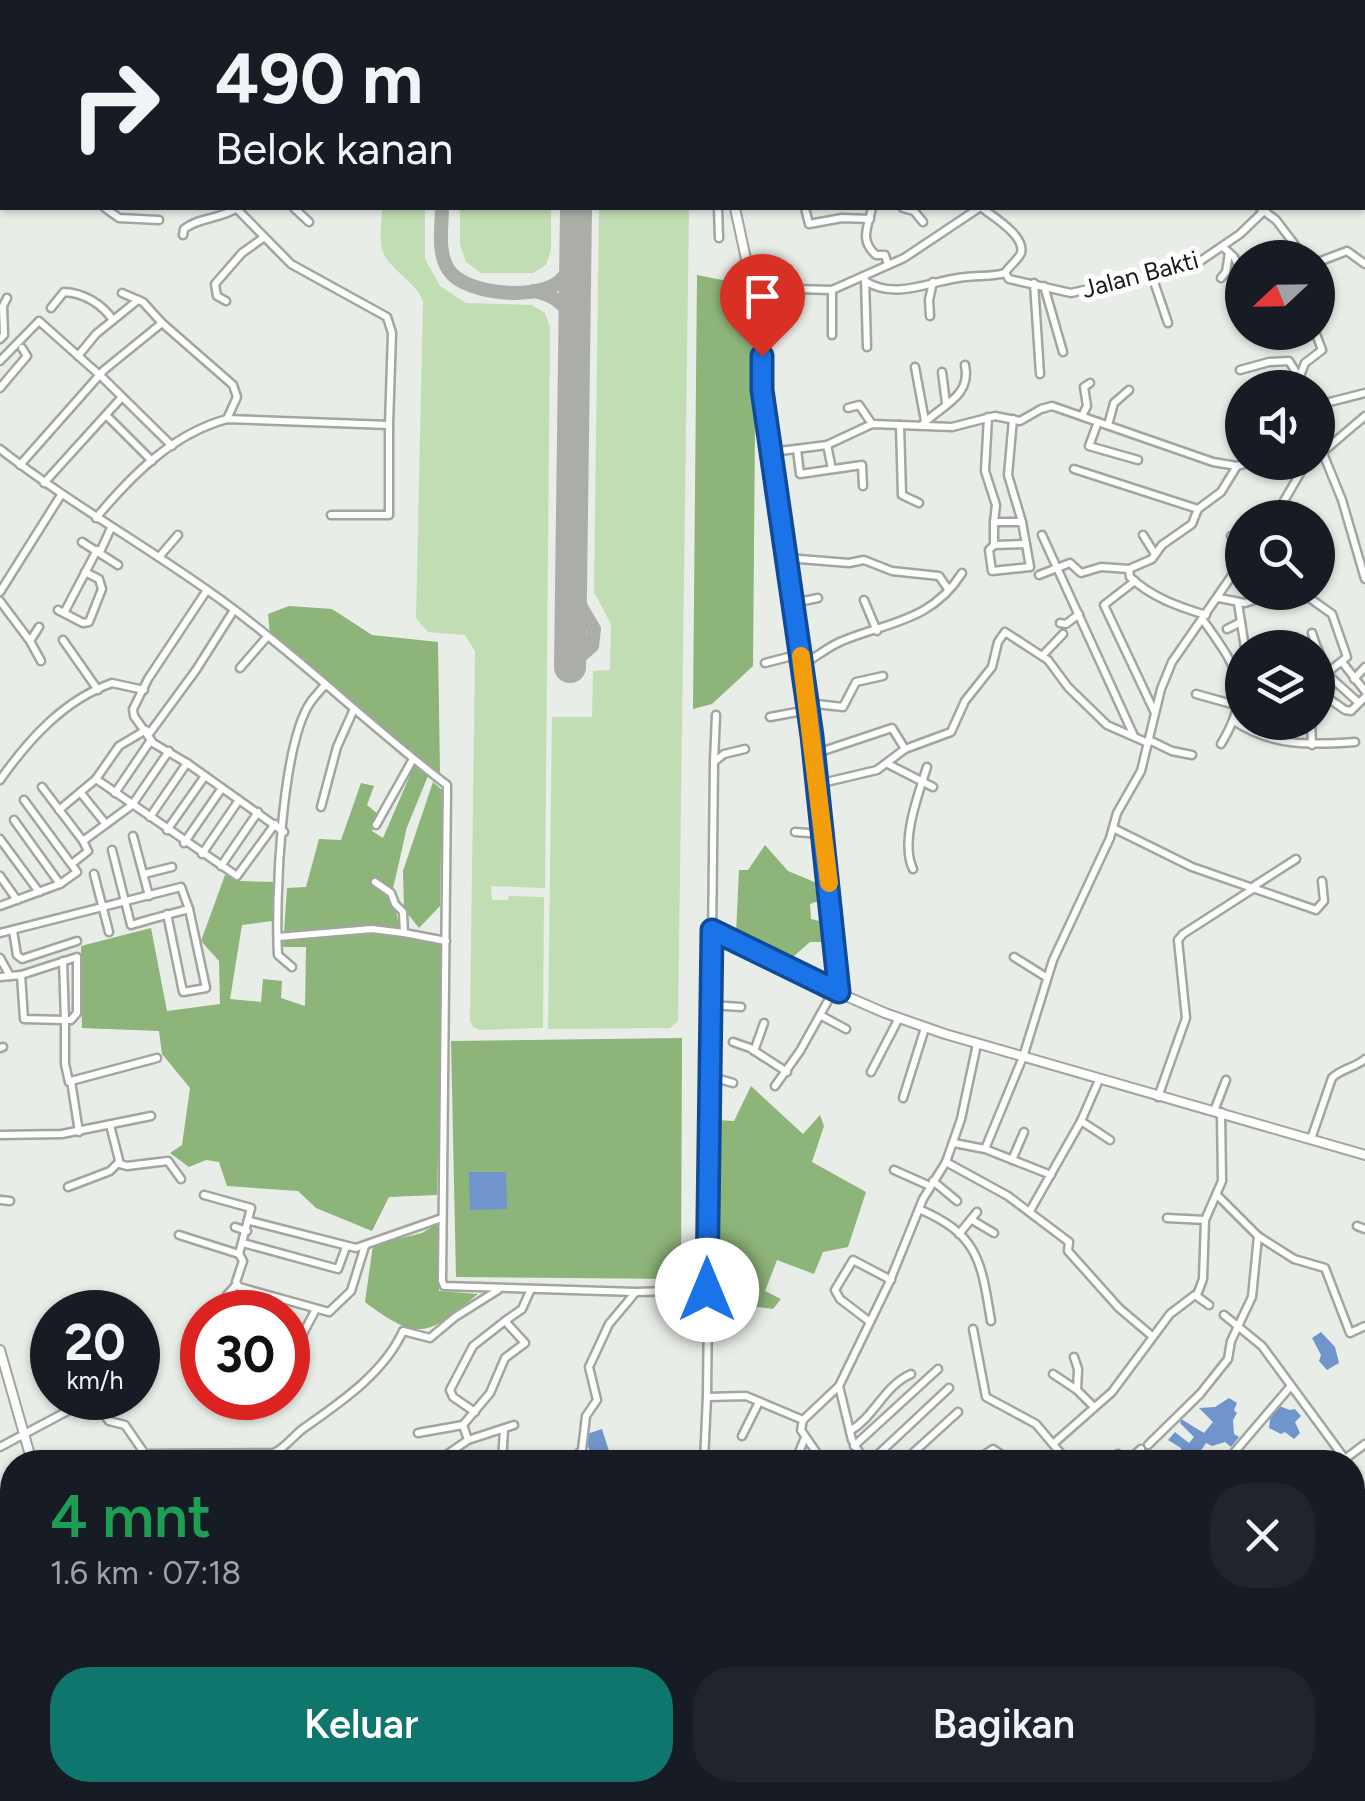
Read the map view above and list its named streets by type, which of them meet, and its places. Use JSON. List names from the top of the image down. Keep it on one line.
{"streets":{"street":["Jalan Bakti"]},"north":"left","page":{"turn":["490 m","Belok kanan"],"speed":"20 km/h","limit":"30","heading":["4 mnt","1.6 km · 07:18"],"buttons":["Keluar","Bagikan"]}}
